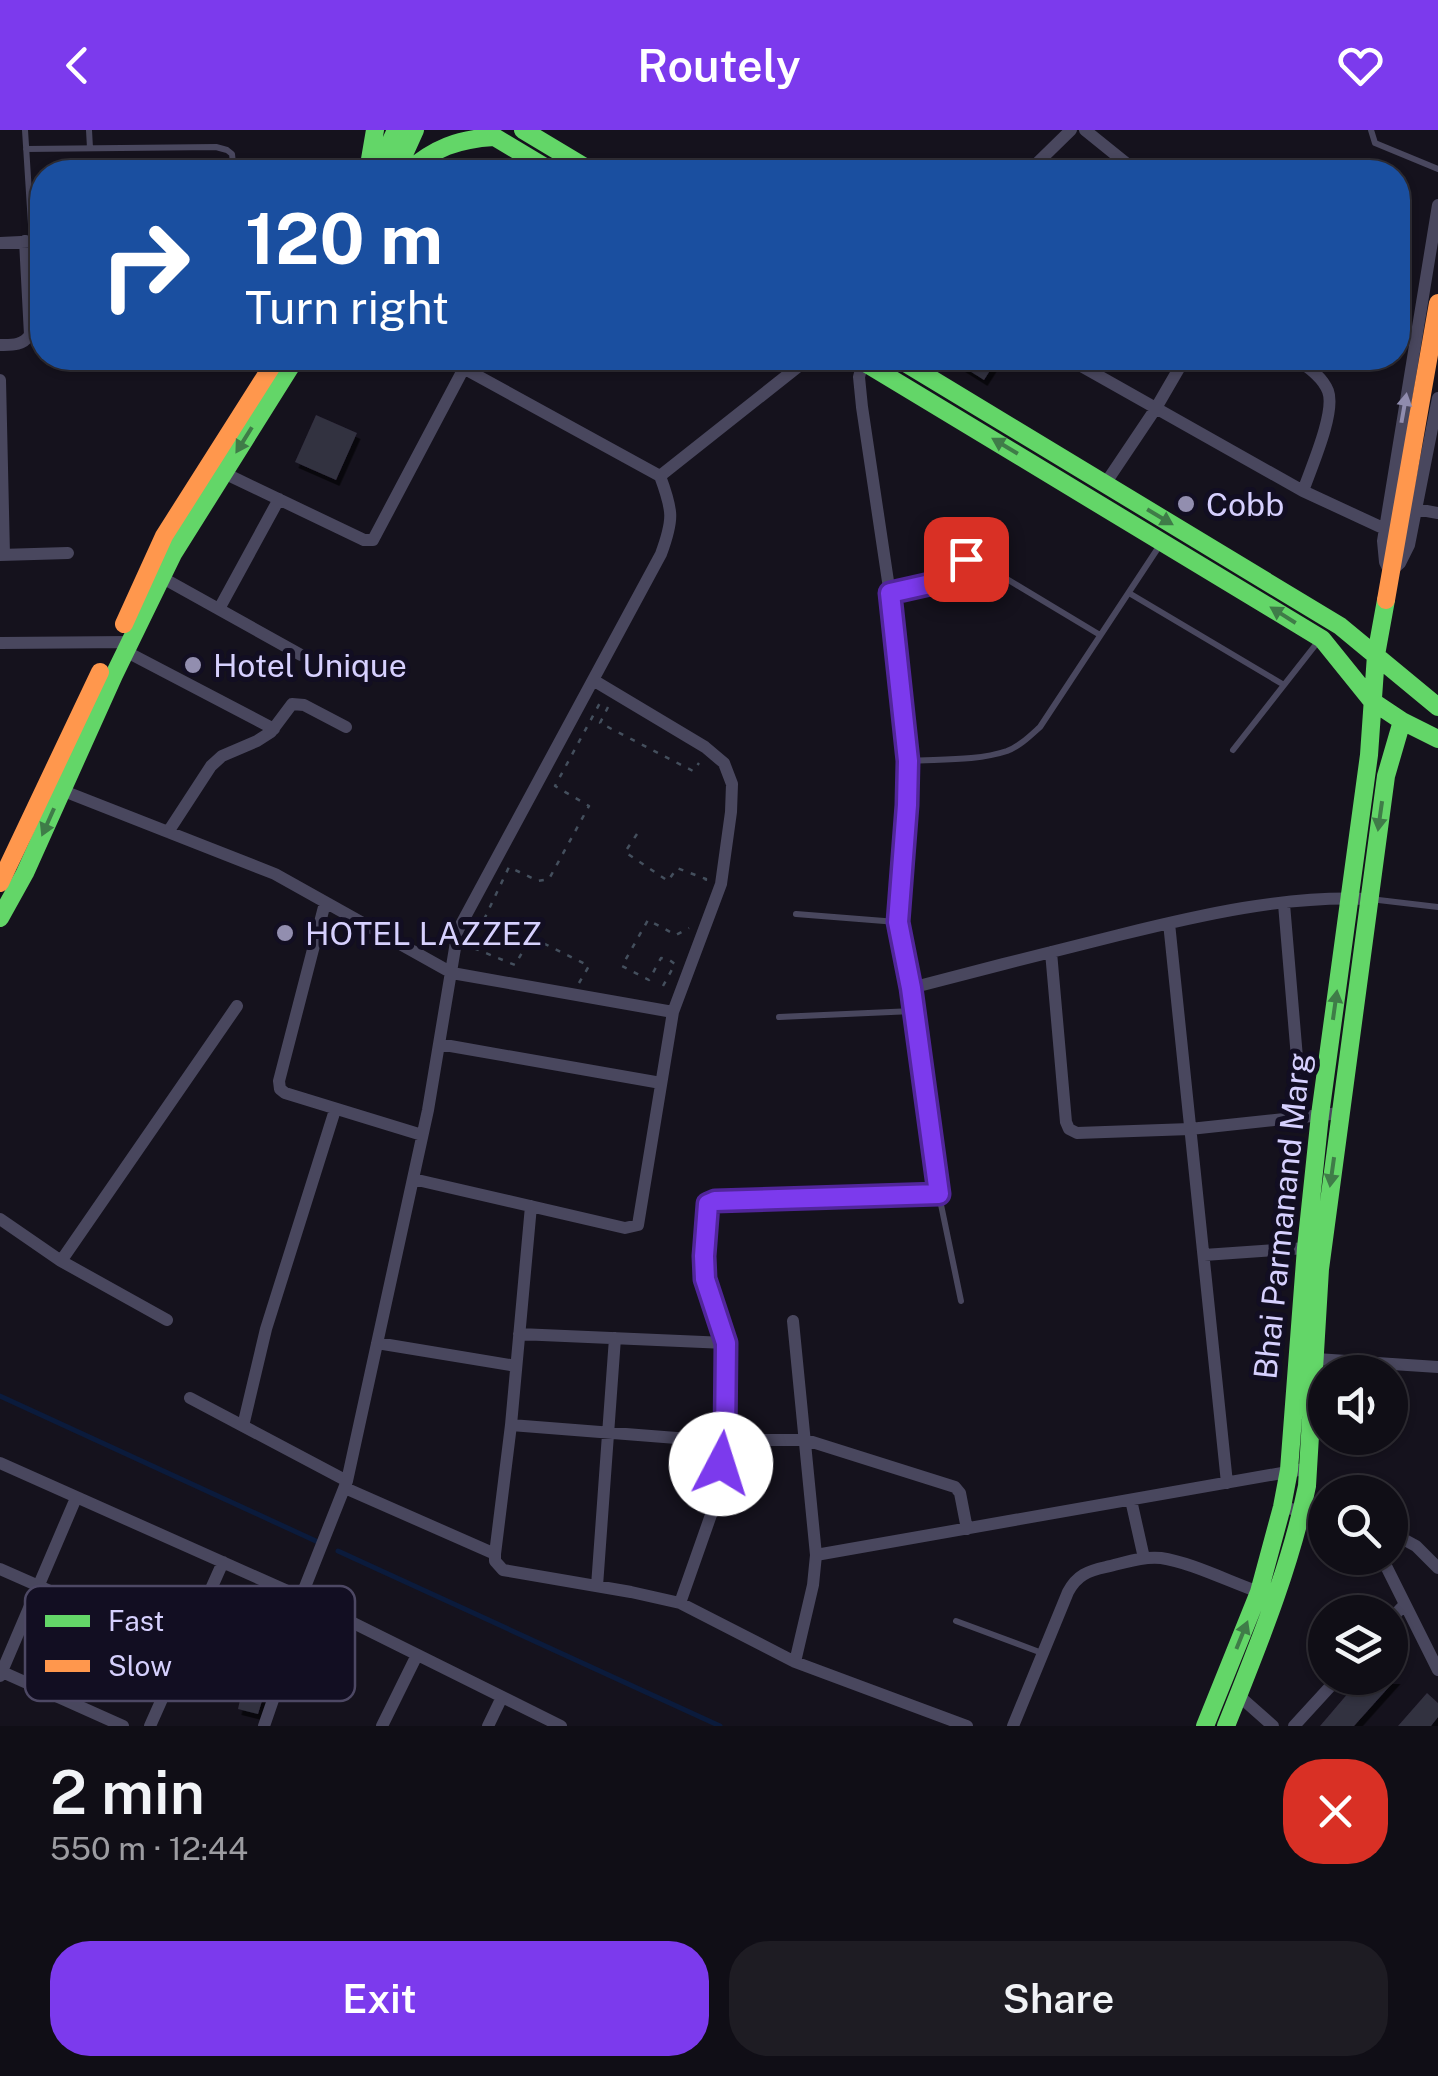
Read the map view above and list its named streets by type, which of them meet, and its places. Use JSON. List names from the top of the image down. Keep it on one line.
{"streets":{"main road":["Bhai Parmanand Marg"]},"places":["Cobb","Hotel Unique","HOTEL LAZZEZ"],"legend":["Fast","Slow"],"page":{"header":"Routely","turn":["120 m","Turn right"],"heading":["2 min","550 m · 12:44"],"buttons":["Exit","Share"]}}
